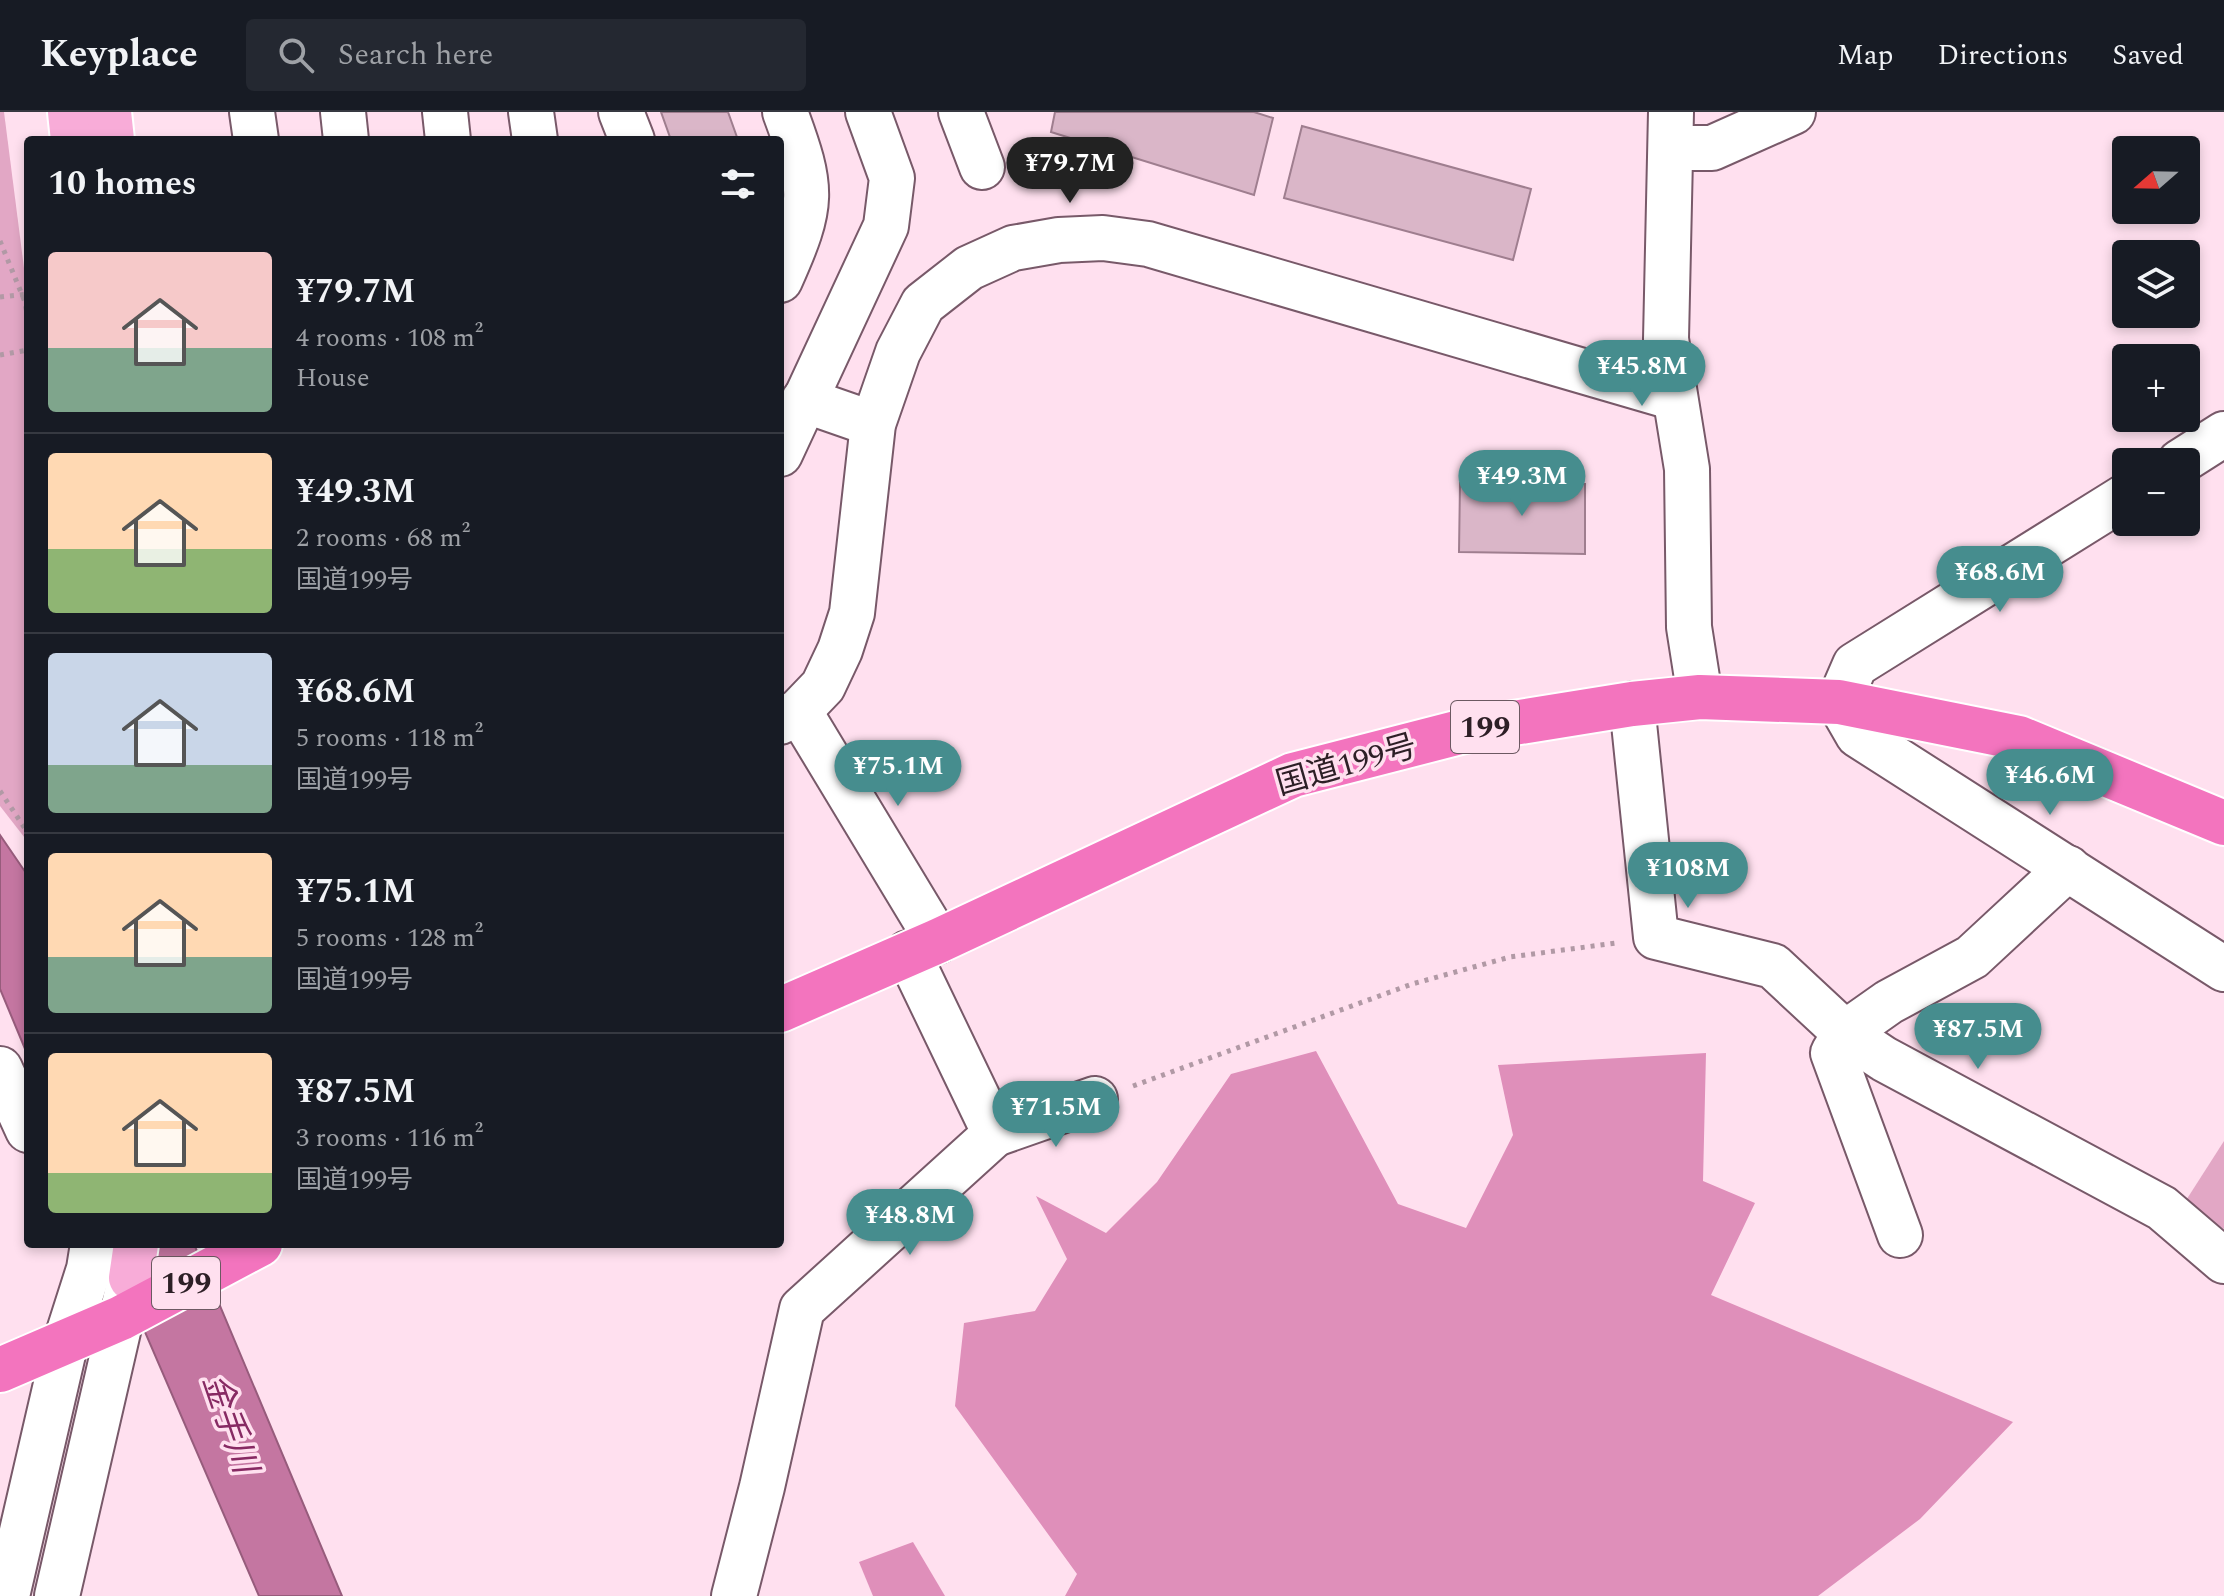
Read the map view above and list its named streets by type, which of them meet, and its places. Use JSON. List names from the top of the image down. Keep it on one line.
{"streets":{"highway":["199","国道199号"]},"water":["金手川"],"north":"left","page":{"header":"Keyplace","search":"Search here","nav":["Map","Directions","Saved"],"map_buttons":["+","−"],"heading":"10 homes","price":["¥79.7M","¥45.8M","¥49.3M","¥68.6M","¥75.1M","¥46.6M","¥108M","¥87.5M","¥71.5M","¥48.8M"],"list":[{"name":"¥79.7M","note":"4 rooms · 108 m² · House"},{"name":"¥49.3M","note":"2 rooms · 68 m² · 国道199号"},{"name":"¥68.6M","note":"5 rooms · 118 m² · 国道199号"},{"name":"¥75.1M","note":"5 rooms · 128 m² · 国道199号"},{"name":"¥87.5M","note":"3 rooms · 116 m² · 国道199号"}]}}
